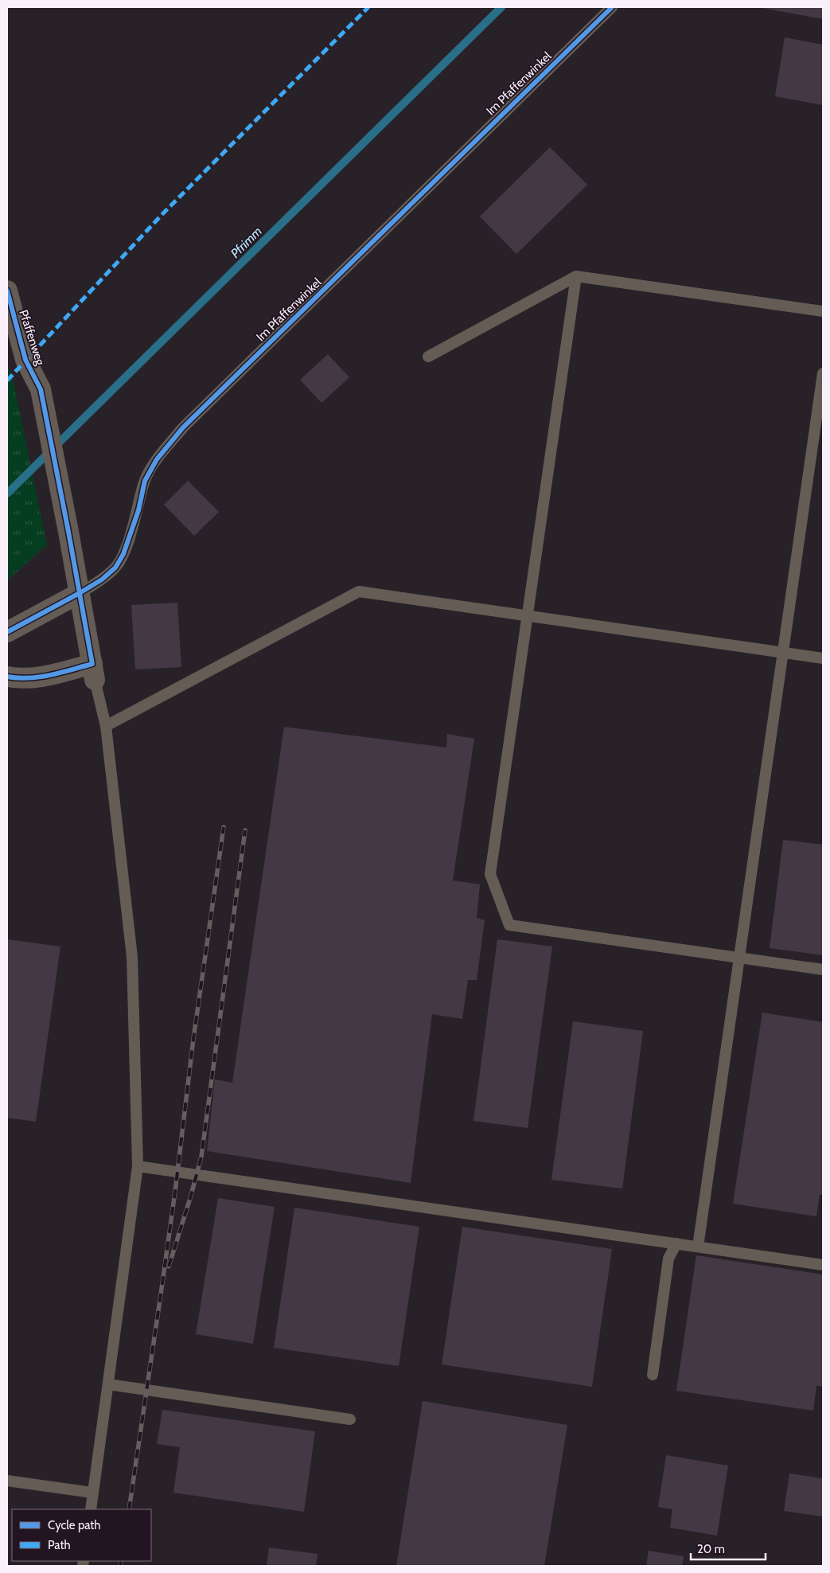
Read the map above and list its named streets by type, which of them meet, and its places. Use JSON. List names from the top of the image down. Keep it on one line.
{"streets":{"street":["Im Pfaffenwinkel","Pfaffenweg"]},"crossings":[["Im Pfaffenwinkel","Pfaffenweg"]],"water":["Pfrimm"],"legend":["Cycle path","Path"],"scale_bar":"20 m"}
